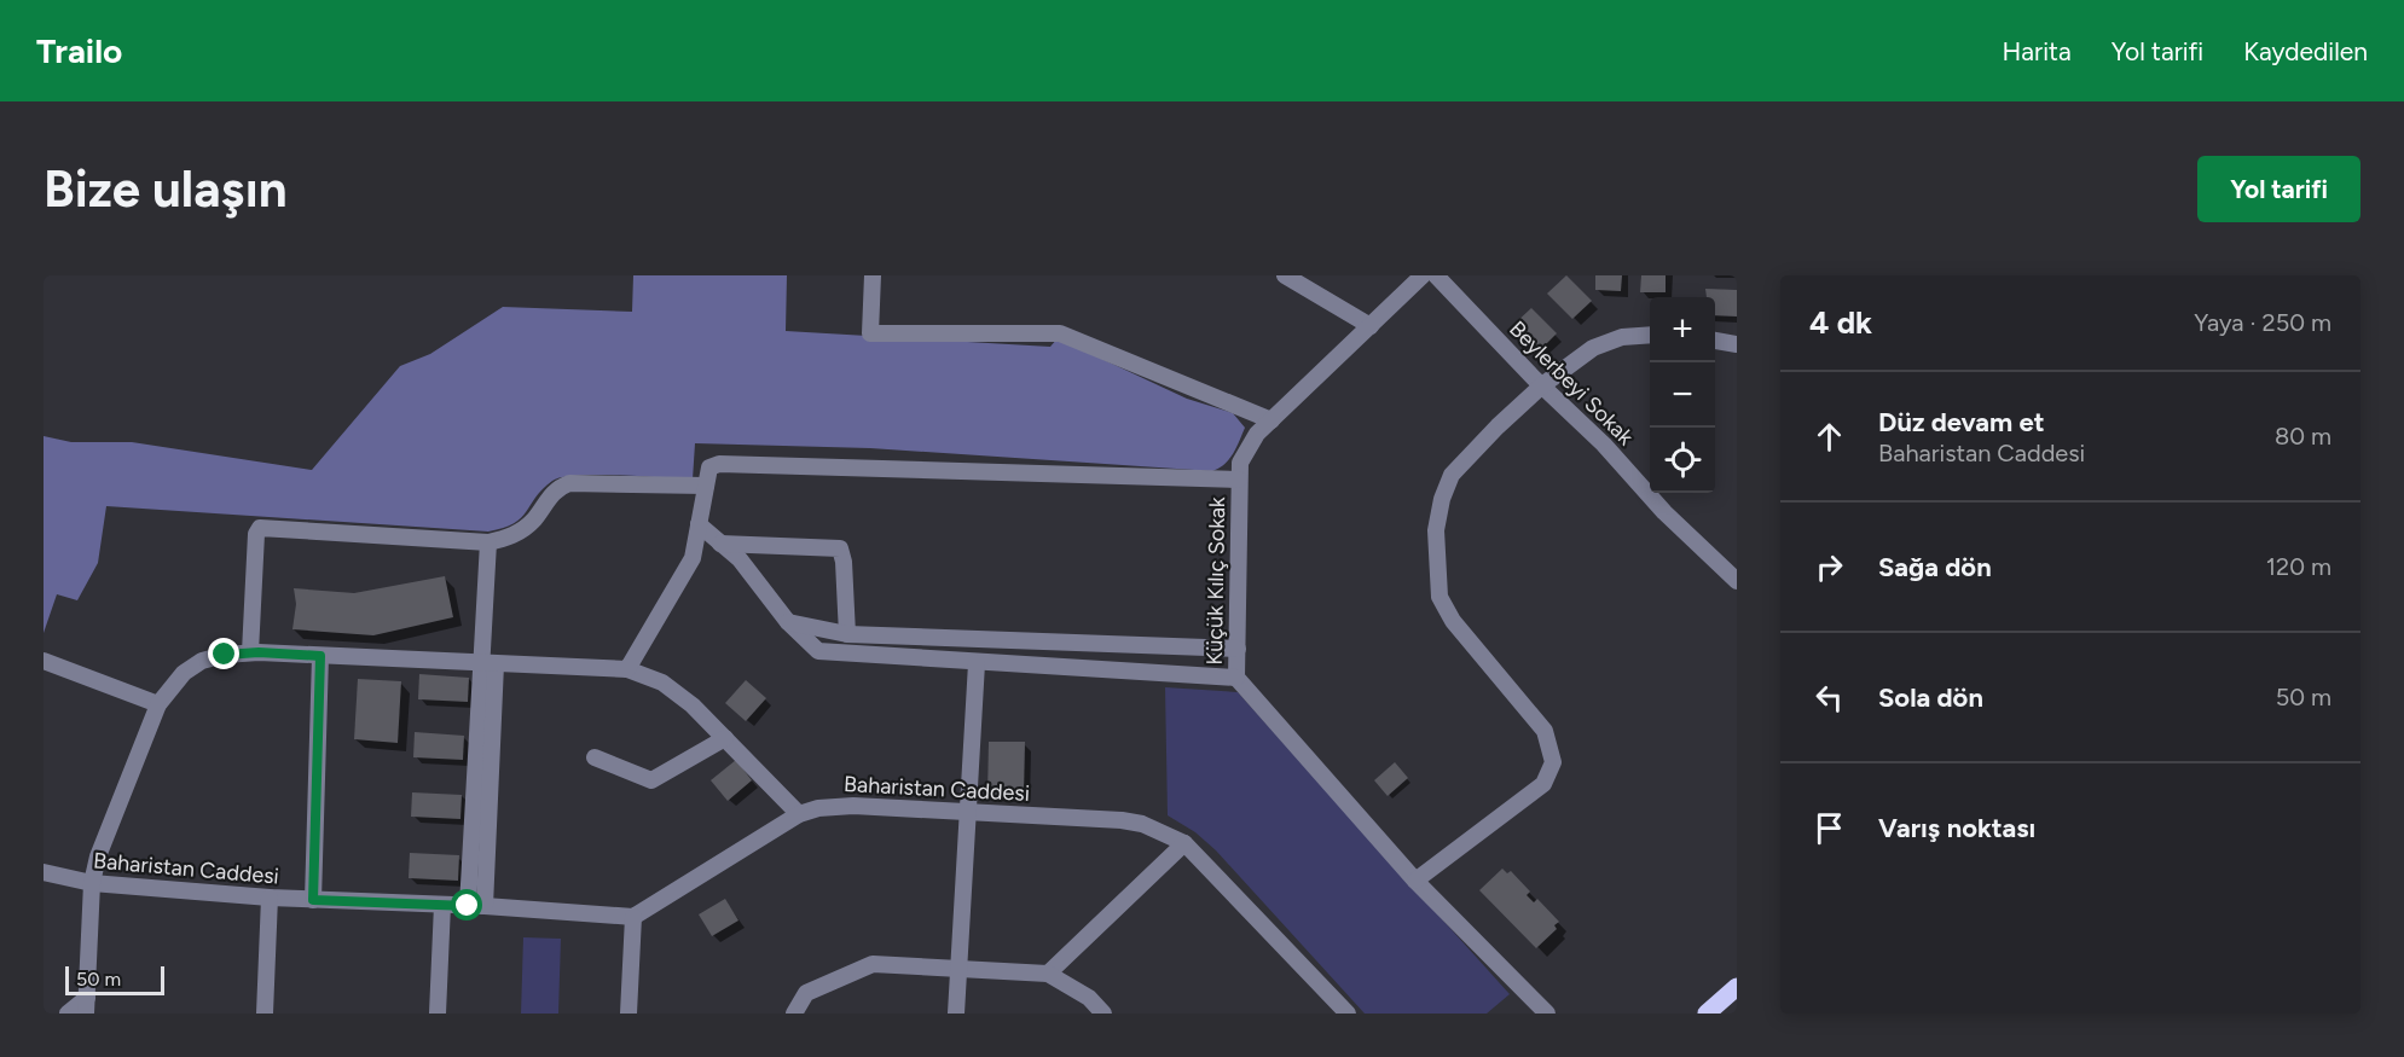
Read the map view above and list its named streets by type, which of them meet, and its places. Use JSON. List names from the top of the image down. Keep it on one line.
{"streets":{"street":["Beylerbeyi Sokak","Küçük Kılıç Sokak","Baharistan Caddesi"]},"scale_bar":"50 m","page":{"header":"Trailo","nav":["Harita","Yol tarifi","Kaydedilen"],"buttons":"Yol tarifi","title":"Bize ulaşın","heading":["4 dk","Yaya · 250 m"],"map_buttons":["+","−"],"list":[["Düz devam et","Baharistan Caddesi","80 m"],["Sağa dön","120 m"],["Sola dön","50 m"],"Varış noktası"],"scale":"50 m"}}
